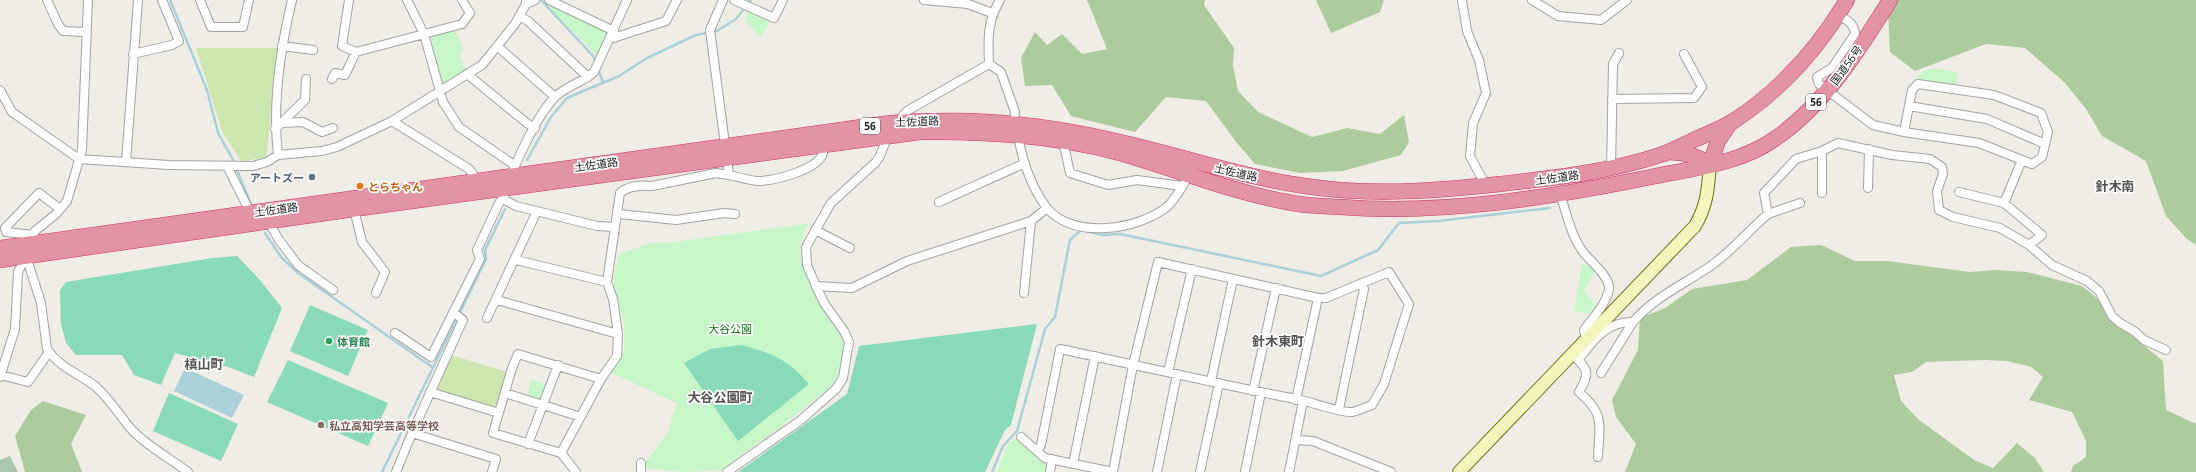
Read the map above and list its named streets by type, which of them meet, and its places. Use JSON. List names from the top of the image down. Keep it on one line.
{"streets":{"highway":["国道56号","56","土佐道路"]},"crossings":[["国道56号","土佐道路"],["56","土佐道路"]],"districts":["針木南","針木東町","槙山町","大谷公園町"],"parks":["大谷公園"],"places":["アートズー","とらちゃん","体育館","私立高知学芸高等学校"]}
